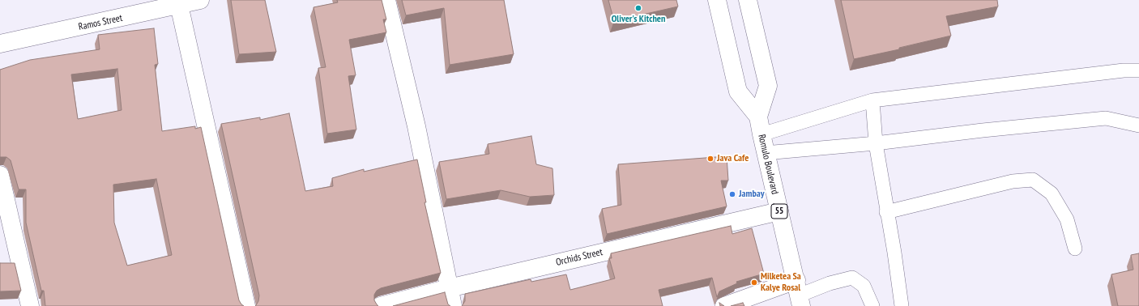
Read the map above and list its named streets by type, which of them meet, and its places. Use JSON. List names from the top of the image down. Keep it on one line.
{"streets":{"main road":["Ramos Street","Romulo Boulevard","55","Orchids Street"]},"crossings":[["Romulo Boulevard","Orchids Street"]],"places":["Oliver's Kitchen","Java Cafe","Jambay","Milketea Sa Kalye Rosal"]}
